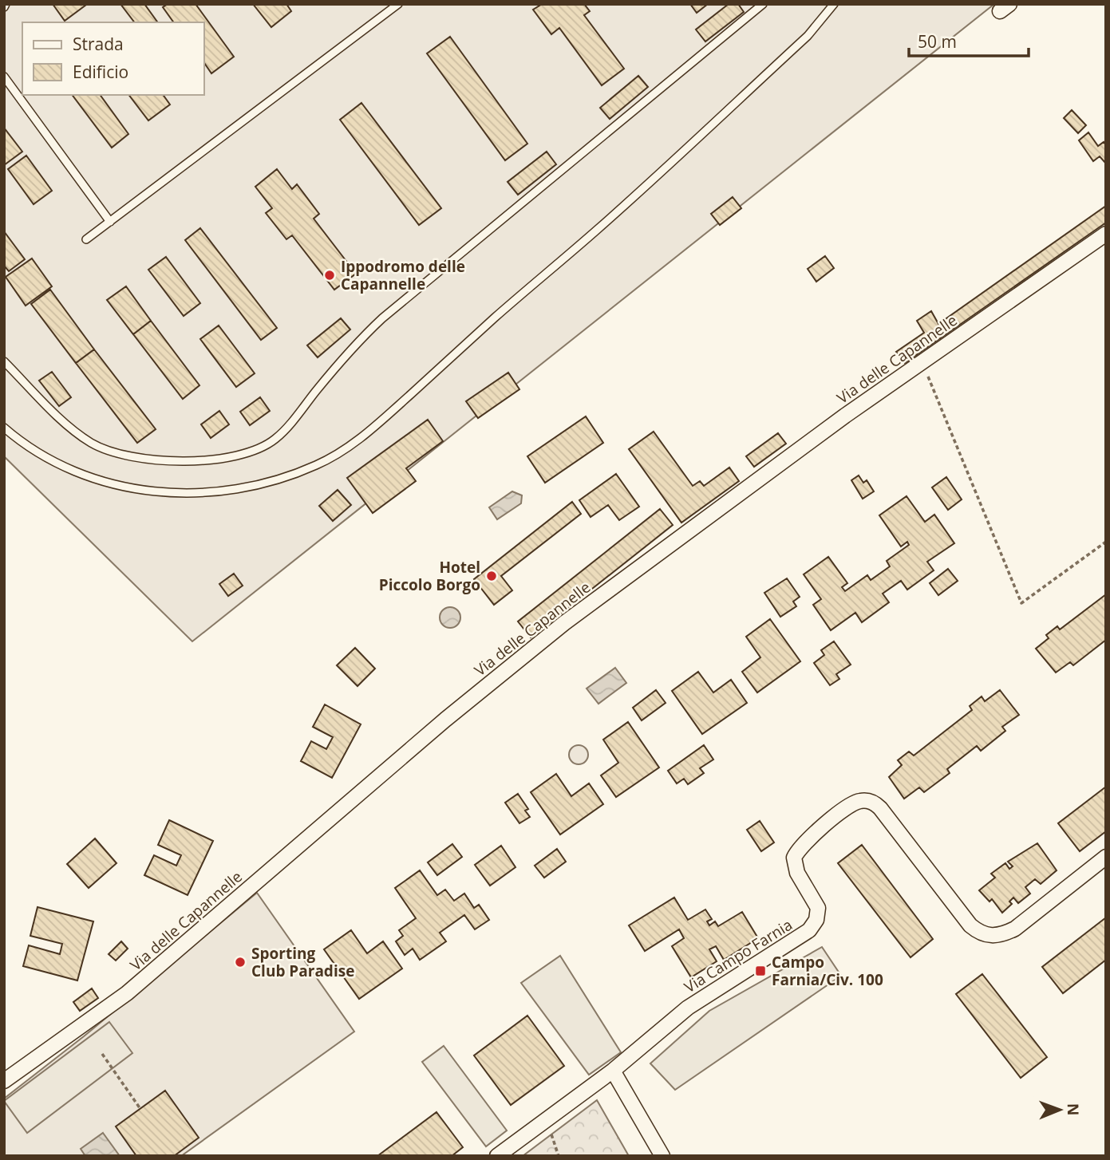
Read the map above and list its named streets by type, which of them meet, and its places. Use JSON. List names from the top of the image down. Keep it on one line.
{"streets":{"street":["Via delle Capannelle","Via Campo Farnia"]},"places":{"other":["Ippodromo delle Capannelle","Hotel Piccolo Borgo","Sporting Club Paradise"],"transit":["Campo Farnia/Civ. 100"]},"legend":["Strada","Edificio"],"scale_bar":"50 m","north":"right"}
